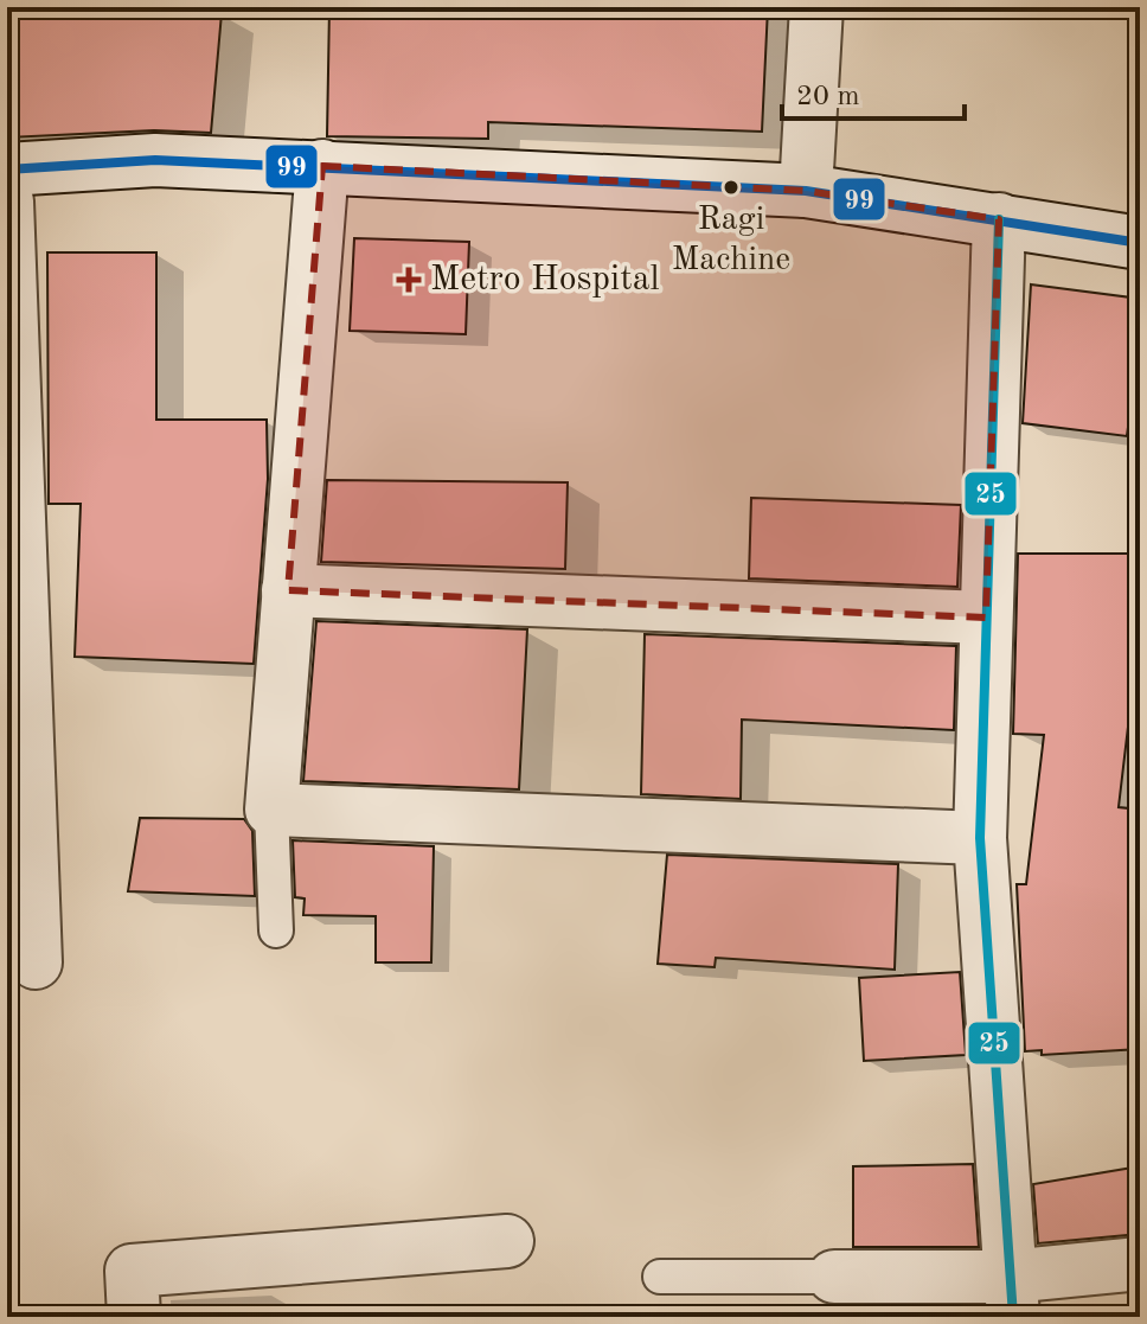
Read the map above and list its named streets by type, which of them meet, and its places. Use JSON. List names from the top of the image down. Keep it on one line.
{"places":{"other":["Ragi Machine"],"health":["Metro Hospital"]},"lines":["transit line 99","transit line 25"],"scale_bar":"20 m"}
